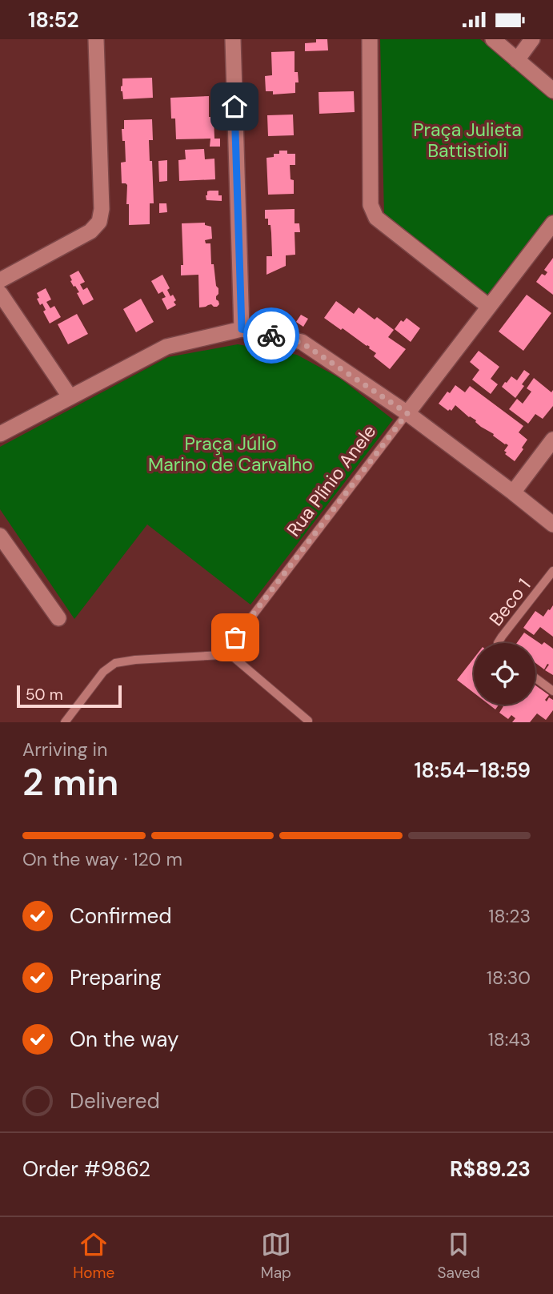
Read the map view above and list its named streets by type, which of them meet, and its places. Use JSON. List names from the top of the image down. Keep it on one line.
{"streets":{"street":["Rua Plínio Anele"],"lane":["Beco 1"]},"parks":["Praça Julieta Battistioli","Praça Júlio Marino de Carvalho"],"scale_bar":"50 m","page":{"status":"18:52","scale":"50 m","heading":["2 min","Arriving in","18:54–18:59"],"panel":["Order #9862","R$89.23"],"bar":"On the way · 120 m","list":[["Confirmed","18:23"],["Preparing","18:30"],["On the way","18:43"],"Delivered"],"tabs":["Home","Map","Saved"]}}
